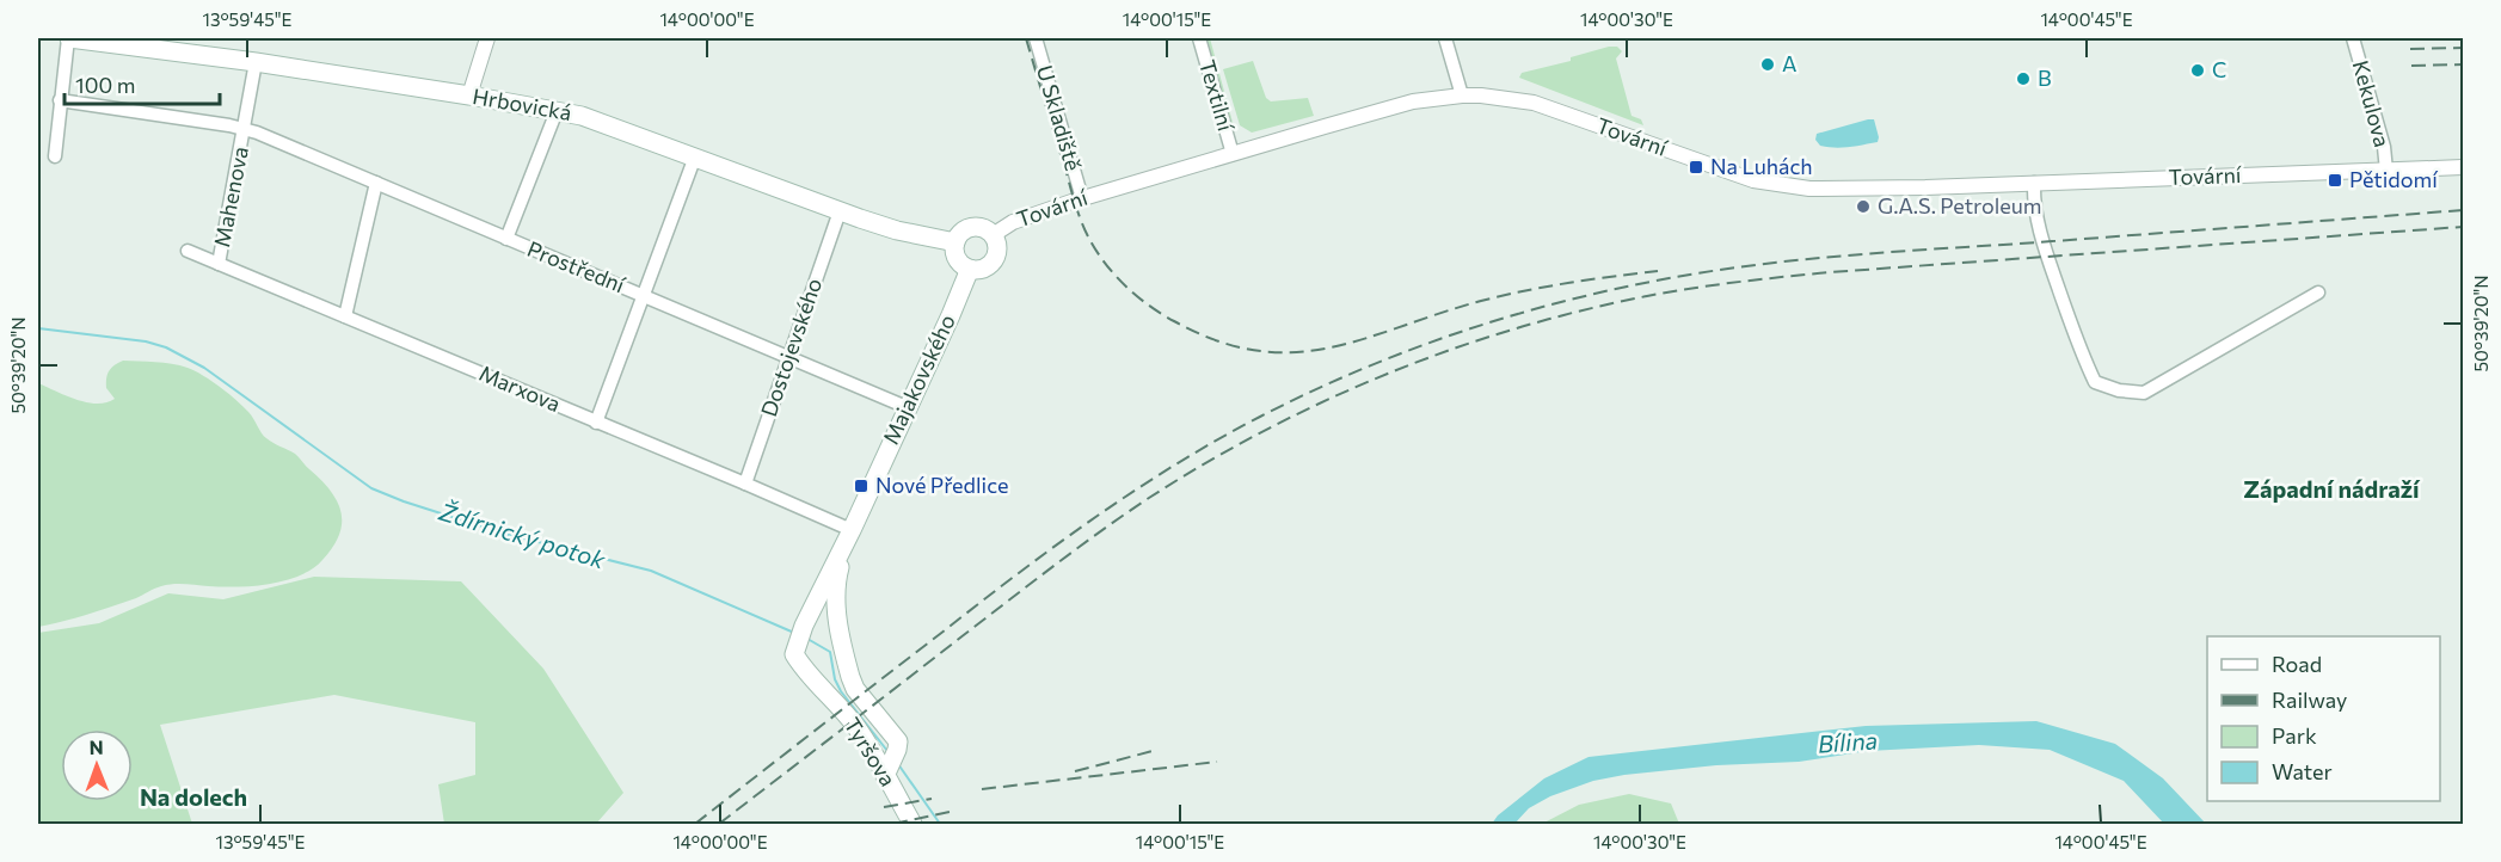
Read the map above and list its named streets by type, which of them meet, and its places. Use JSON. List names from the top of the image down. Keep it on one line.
{"streets":{"main road":["Hrbovická","Majakovského","Tyršova"],"street":["Textilní","Kekulova","U Skladiště","Tovární","Mahenova","Prostřední","Dostojevského","Marxova"]},"crossings":[["Textilní","Tovární"],["Kekulova","Tovární"],["Hrbovická","Tovární"],["Hrbovická","Mahenova"],["Hrbovická","Dostojevského"],["Hrbovická","Majakovského"],["U Skladiště","Tovární"],["Tovární","Majakovského"],["Mahenova","Prostřední"],["Mahenova","Marxova"],["Prostřední","Dostojevského"],["Prostřední","Majakovského"],["Dostojevského","Marxova"],["Majakovského","Marxova"],["Majakovského","Tyršova"]],"districts":["Západní nádraží","Na dolech"],"water":["Ždírnický potok","Bílina"],"places":{"other":["A","C","B","G.A.S. Petroleum"],"transit":["Na Luhách","Pětidomí","Nové Předlice"]},"legend":["Road","Railway","Park","Water"],"scale_bar":"100 m","north":"top","coordinates":["13°59'45\"E","14°00'00\"E","14°00'15\"E","14°00'30\"E","14°00'45\"E","50°39'20\"N"]}
